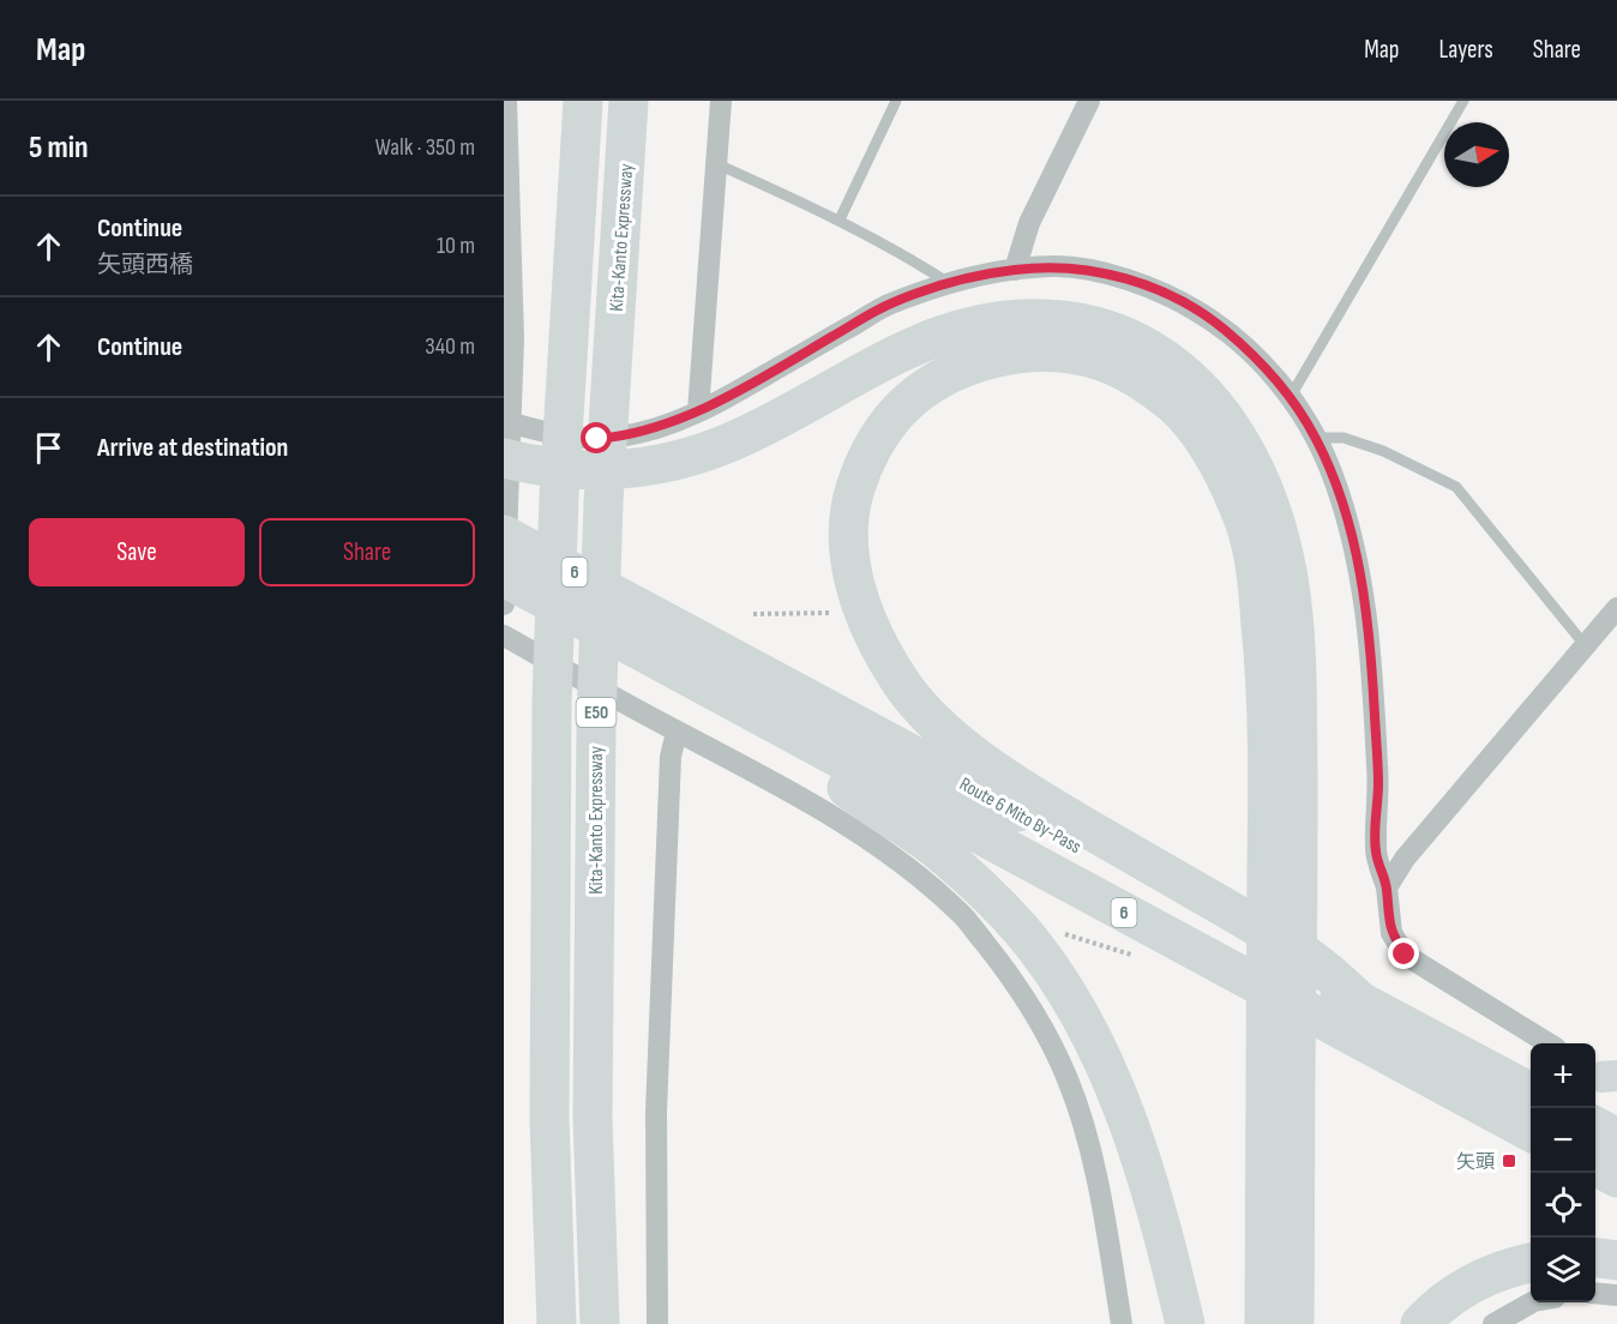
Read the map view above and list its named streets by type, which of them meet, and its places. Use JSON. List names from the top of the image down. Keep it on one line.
{"streets":{"highway":["Kita-Kanto Expressway","6","E50","Route 6 Mito By-Pass"]},"places":{"transit":["矢頭"]},"north":"right","page":{"header":"Map","nav":["Map","Layers","Share"],"heading":["5 min","Walk · 350 m"],"list":[["Continue","矢頭西橋","10 m"],["Continue","340 m"],"Arrive at destination"],"buttons":["Save","Share"],"map_buttons":["+","−"]}}
